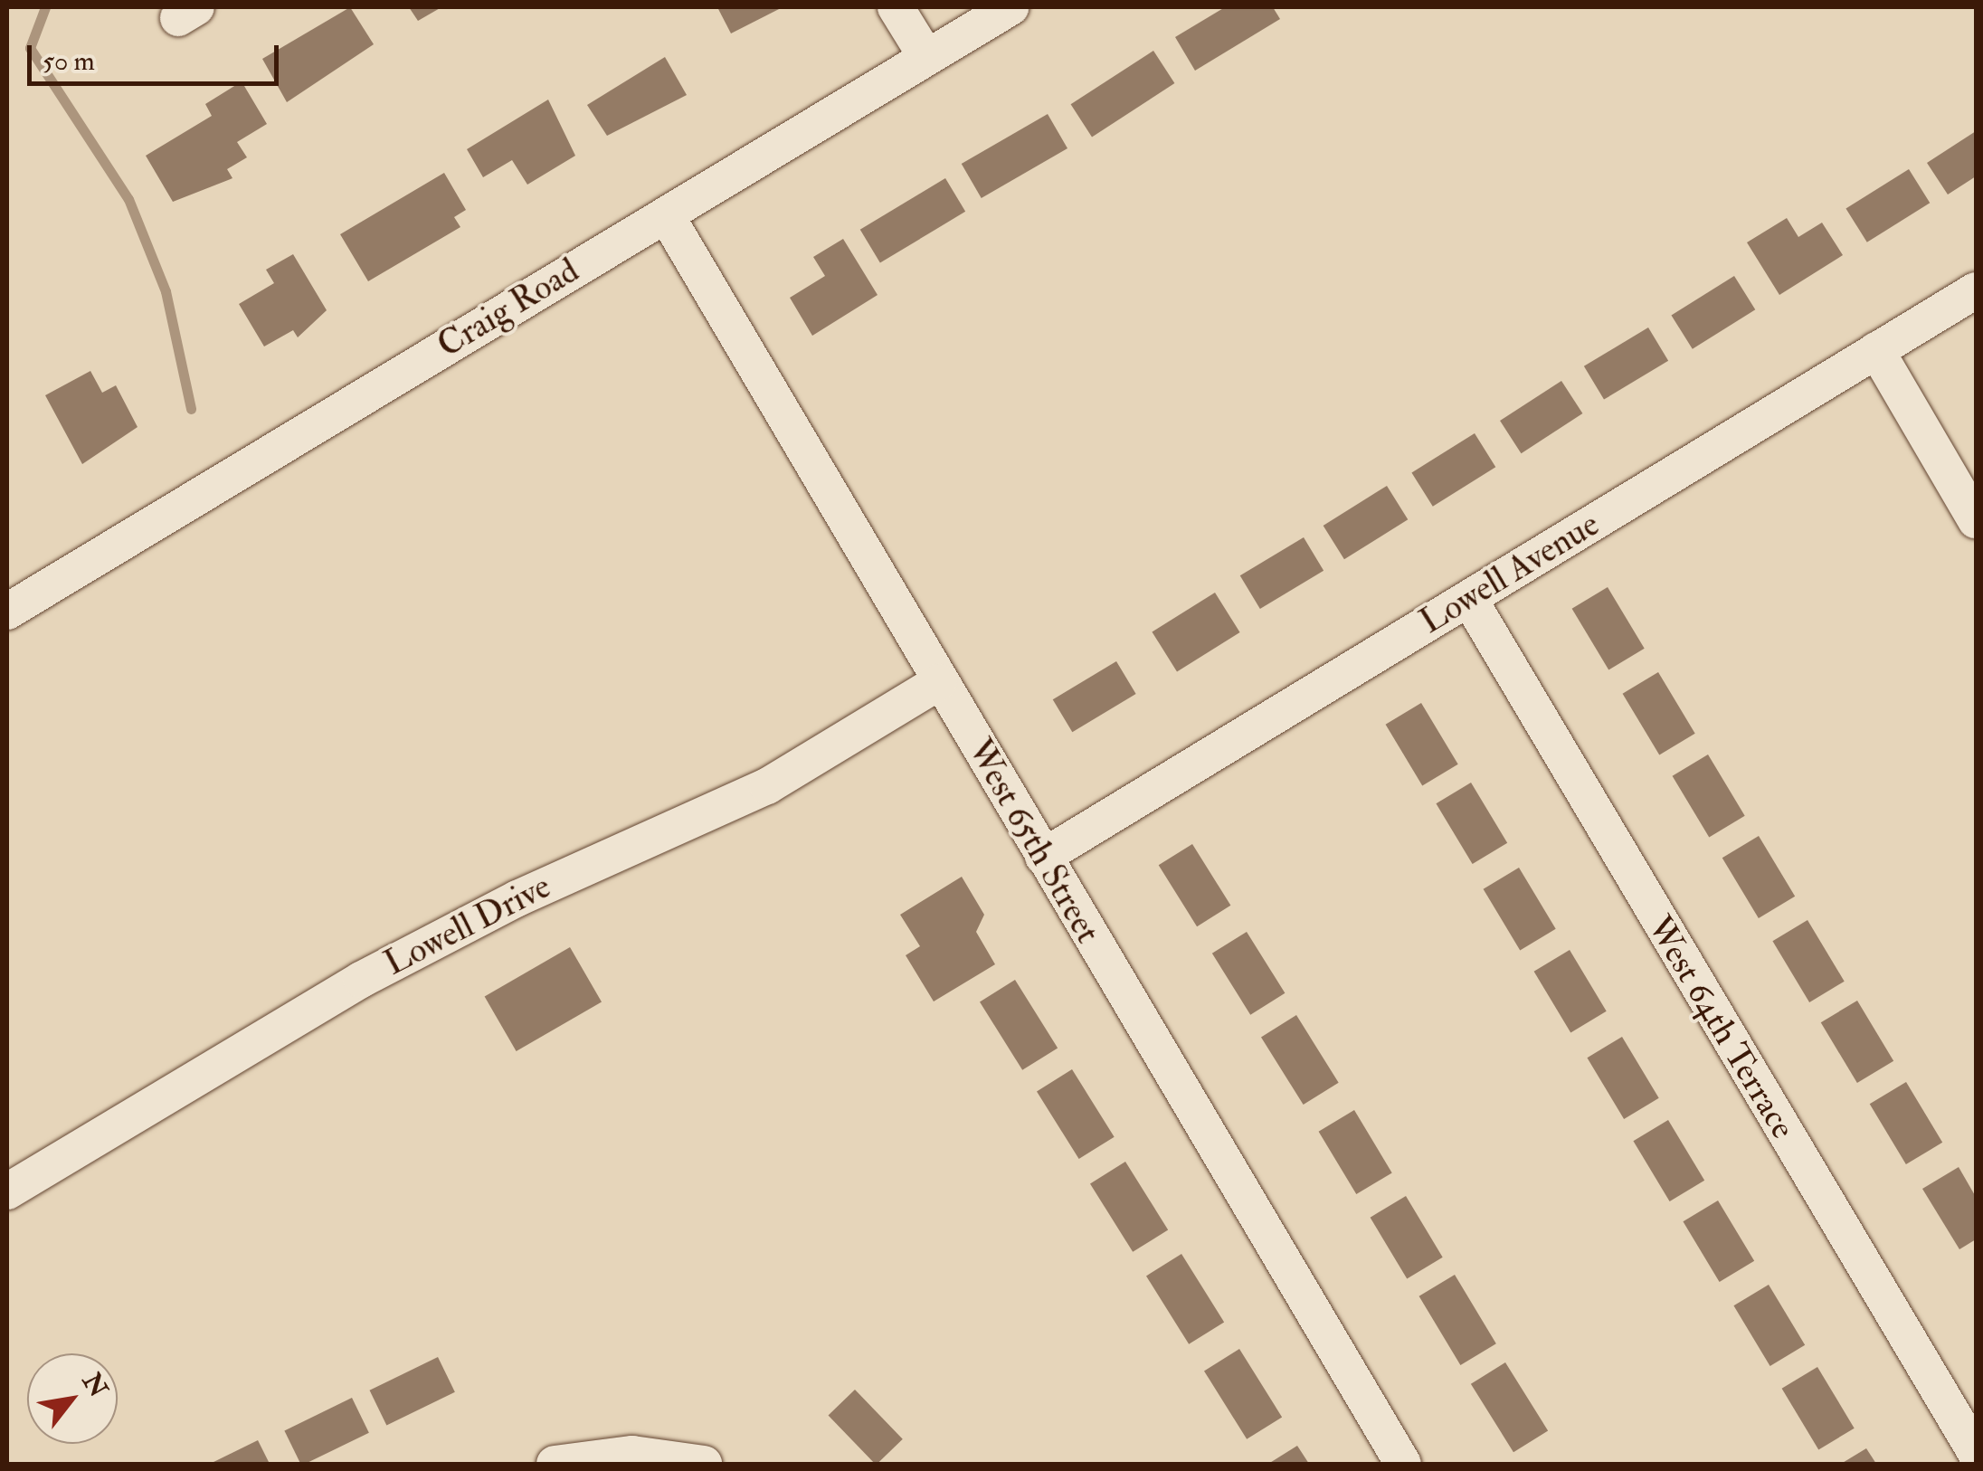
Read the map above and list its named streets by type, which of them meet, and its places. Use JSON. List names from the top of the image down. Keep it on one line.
{"streets":{"street":["Craig Road","Lowell Avenue","West 65th Street","Lowell Drive","West 64th Terrace"]},"crossings":[["Craig Road","West 65th Street"],["Lowell Avenue","West 65th Street"],["Lowell Avenue","West 64th Terrace"],["West 65th Street","Lowell Drive"]],"scale_bar":"50 m","north":"top right"}
